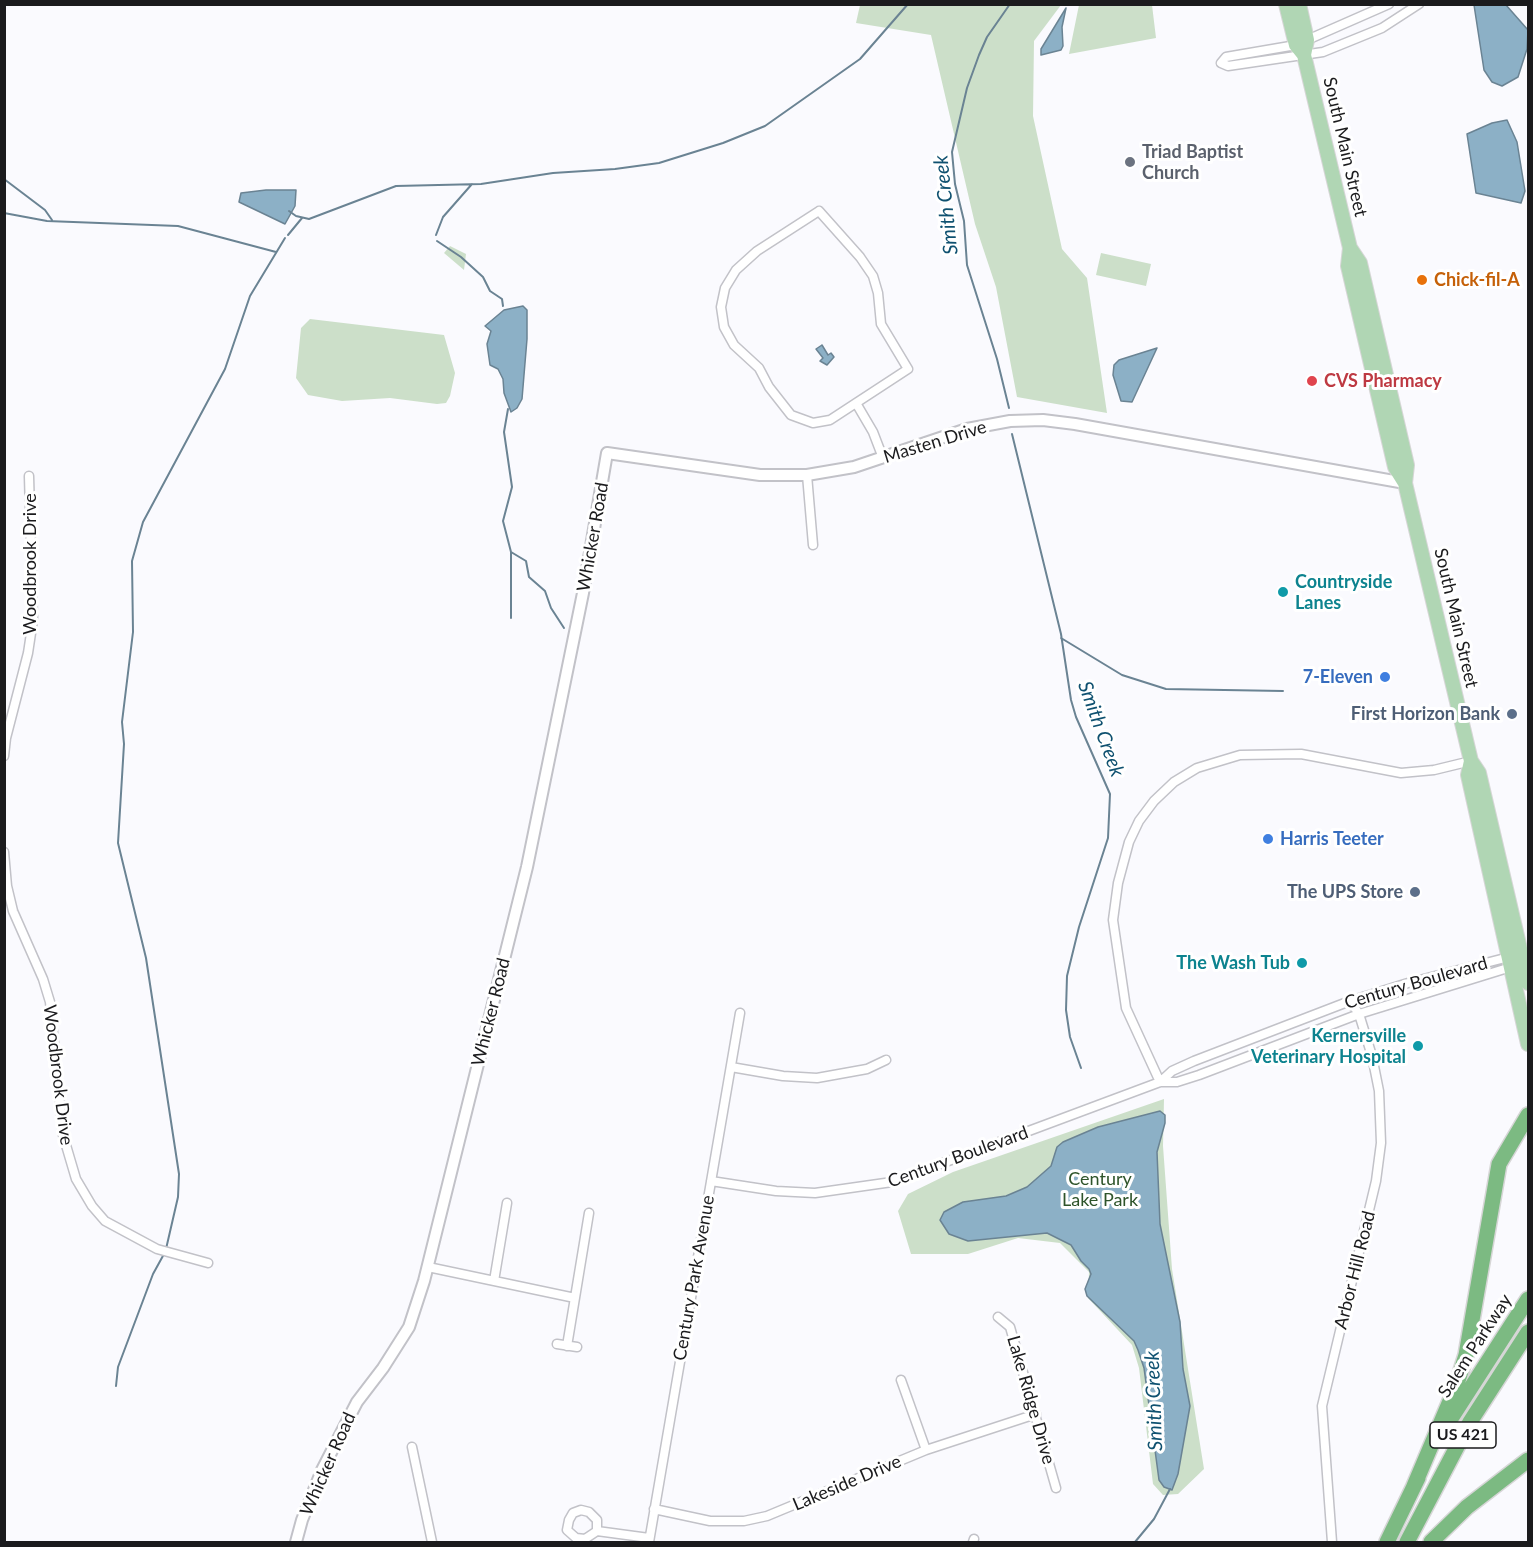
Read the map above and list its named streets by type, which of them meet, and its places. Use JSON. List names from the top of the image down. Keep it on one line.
{"streets":{"highway":["Salem Parkway","US 421"],"main road":["South Main Street"],"street":["Masten Drive","Whicker Road","Woodbrook Drive","Century Boulevard","Arbor Hill Road","Century Park Avenue","Lake Ridge Drive","Lakeside Drive"]},"crossings":[["South Main Street","Masten Drive"],["South Main Street","Century Boulevard"],["Masten Drive","Whicker Road"],["Century Boulevard","Arbor Hill Road"],["Century Boulevard","Century Park Avenue"],["Century Park Avenue","Lakeside Drive"],["Lake Ridge Drive","Lakeside Drive"]],"water":["Smith Creek"],"parks":["Century Lake Park"],"places":["Triad Baptist Church","Chick-fil-A","CVS Pharmacy","Countryside Lanes","7-Eleven","First Horizon Bank","Harris Teeter","The UPS Store","The Wash Tub","Kernersville Veterinary Hospital"]}
